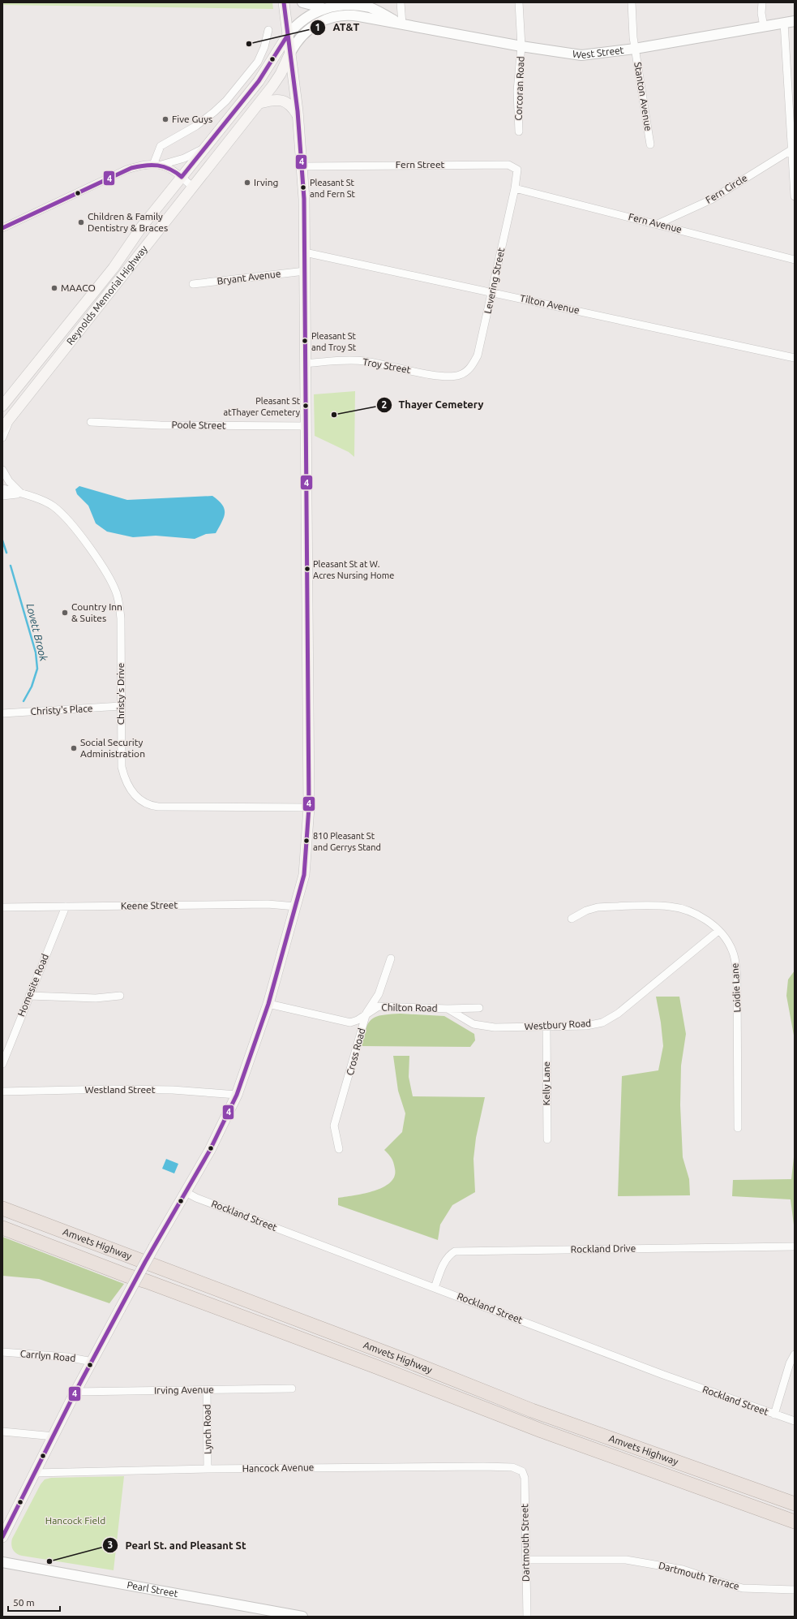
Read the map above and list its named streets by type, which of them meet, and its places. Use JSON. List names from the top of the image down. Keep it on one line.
{"streets":{"highway":["Amvets Highway"],"main road":["Reynolds Memorial Highway"],"street":["West Street","Corcoran Road","Stanton Avenue","Fern Street","Fern Circle","Fern Avenue","Bryant Avenue","Levering Street","Tilton Avenue","Troy Street","Poole Street","Christy's Drive","Christy's Place","Keene Street","Homesite Road","Loidie Lane","Chilton Road","Westbury Road","Cross Road","Kelly Lane","Westland Street","Rockland Street","Rockland Drive","Carrlyn Road","Irving Avenue","Lynch Road","Hancock Avenue","Dartmouth Street","Dartmouth Terrace","Pearl Street"]},"crossings":[["West Street","Corcoran Road"],["West Street","Stanton Avenue"],["West Street","Reynolds Memorial Highway"],["Fern Street","Fern Avenue"],["Fern Street","Levering Street"],["Fern Circle","Fern Avenue"],["Fern Avenue","Levering Street"],["Levering Street","Tilton Avenue"],["Levering Street","Troy Street"],["Christy's Drive","Christy's Place"],["Keene Street","Homesite Road"],["Loidie Lane","Westbury Road"],["Chilton Road","Westbury Road"],["Chilton Road","Cross Road"],["Westbury Road","Kelly Lane"],["Rockland Street","Rockland Drive"],["Irving Avenue","Lynch Road"],["Lynch Road","Hancock Avenue"],["Hancock Avenue","Dartmouth Street"],["Dartmouth Street","Dartmouth Terrace"]],"water":["Lovett Brook"],"parks":["Hancock Field"],"places":["AT&T","Five Guys","Irving","Pleasant St and Fern St","Children & Family Dentistry & Braces","MAACO","Pleasant St and Troy St","Pleasant St atThayer Cemetery","Thayer Cemetery","Pleasant St at W. Acres Nursing Home","Country Inn & Suites","Social Security Administration","810 Pleasant St and Gerrys Stand","Pearl St. and Pleasant St"],"lines":["transit line 4"],"scale_bar":"50 m"}
